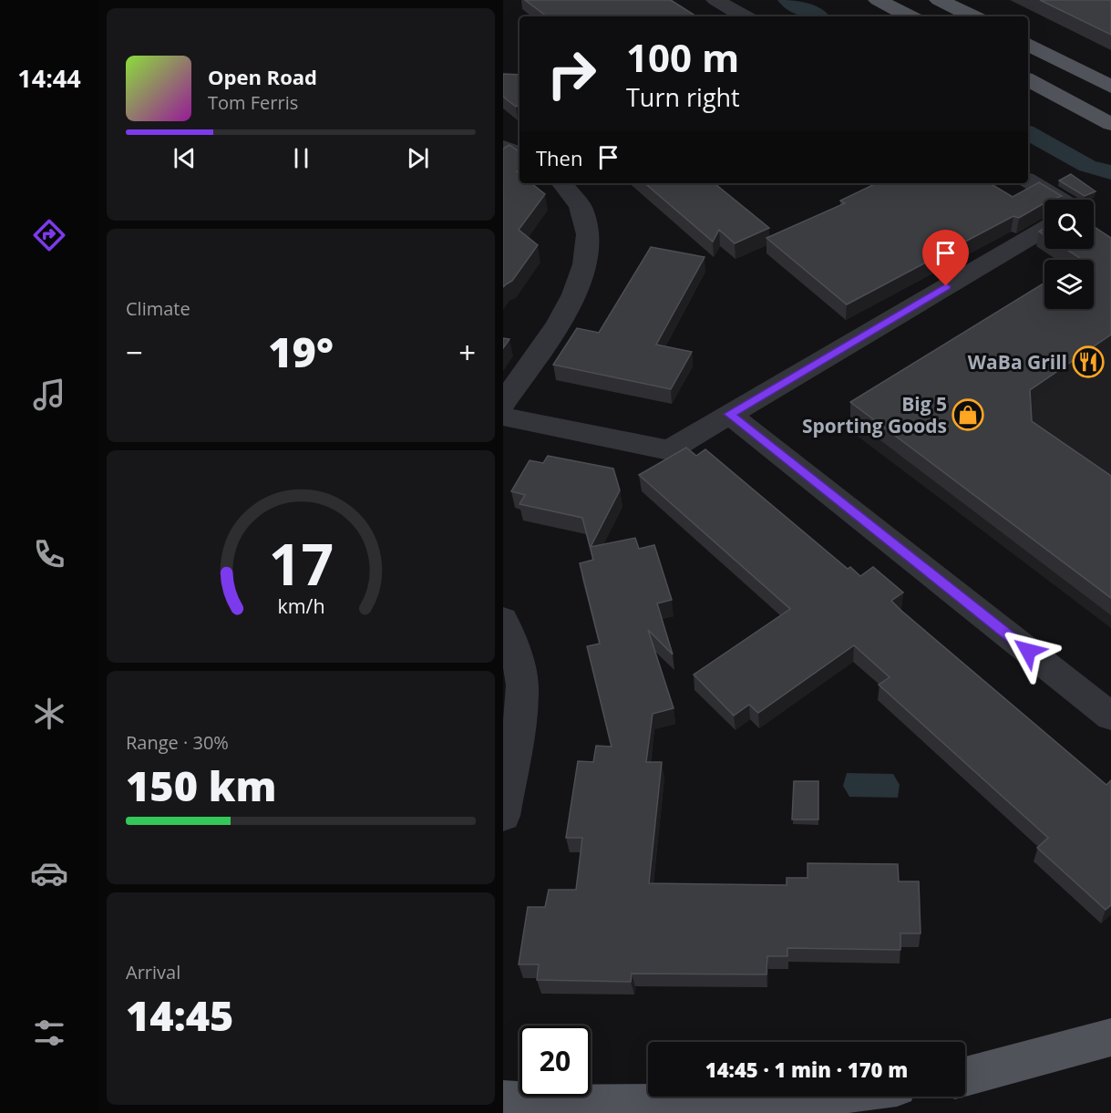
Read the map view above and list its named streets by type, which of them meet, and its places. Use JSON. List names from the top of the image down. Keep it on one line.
{"places":{"restaurant":["WaBa Grill"],"shop":["Big 5 Sporting Goods"]},"page":{"tabs":"14:44","turn":["100 m","Turn right"],"song":["Open Road","Tom Ferris"],"then":"Then","tile":["Climate",["Range · 30%","150 km"],["Arrival","14:45"]],"heat":["−","19°","+"],"limit":"20","trip":"14:45 · 1 min · 170 m","gauge":["17","km/h"]}}
